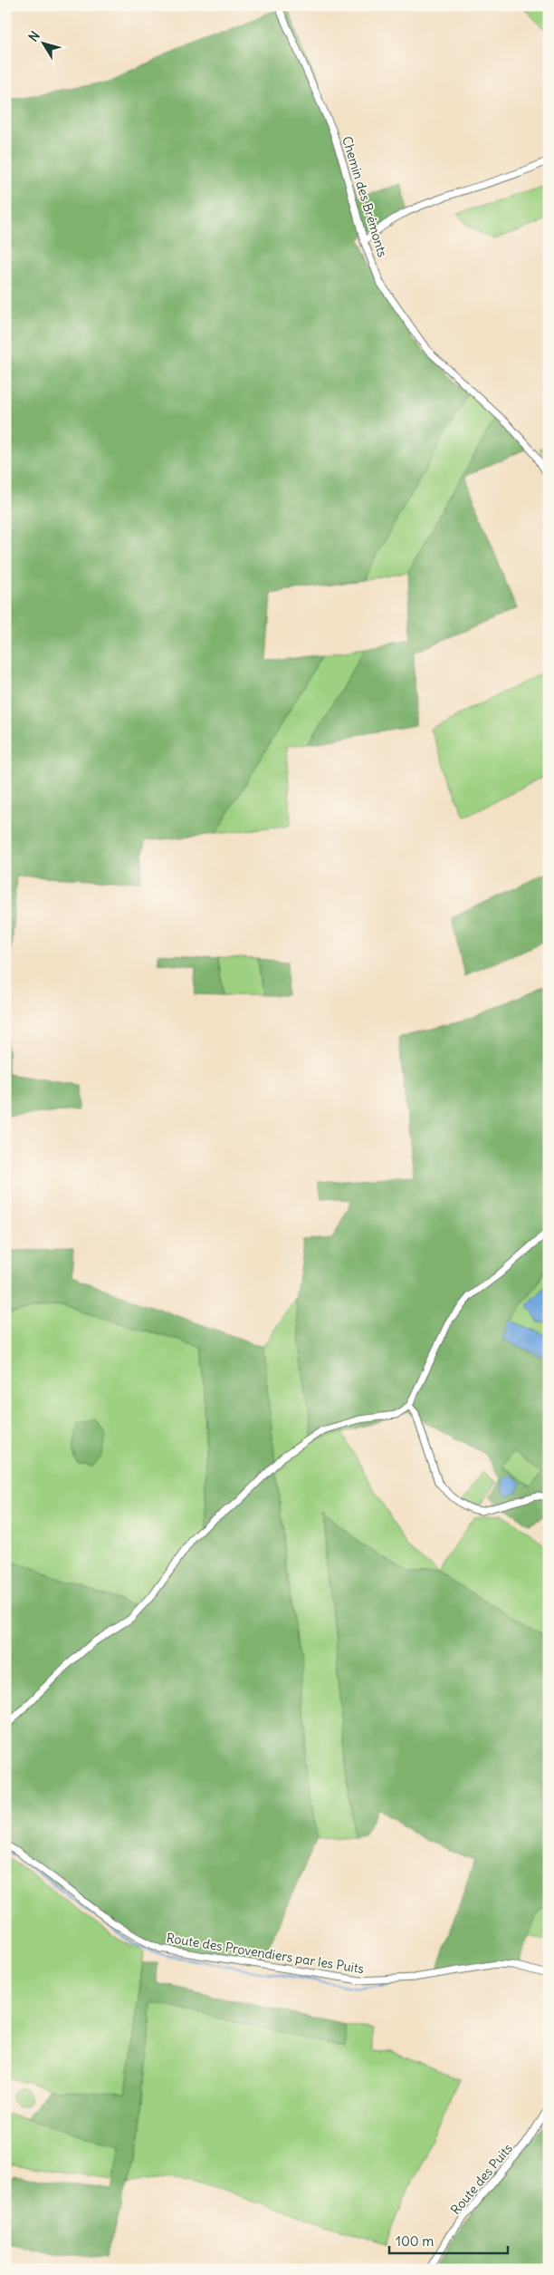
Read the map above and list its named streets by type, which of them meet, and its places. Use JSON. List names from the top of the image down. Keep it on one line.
{"streets":{"street":["Chemin des Brémonts","Route des Provendiers par les Puits","Route des Puits"]},"scale_bar":"100 m","north":"top left"}
